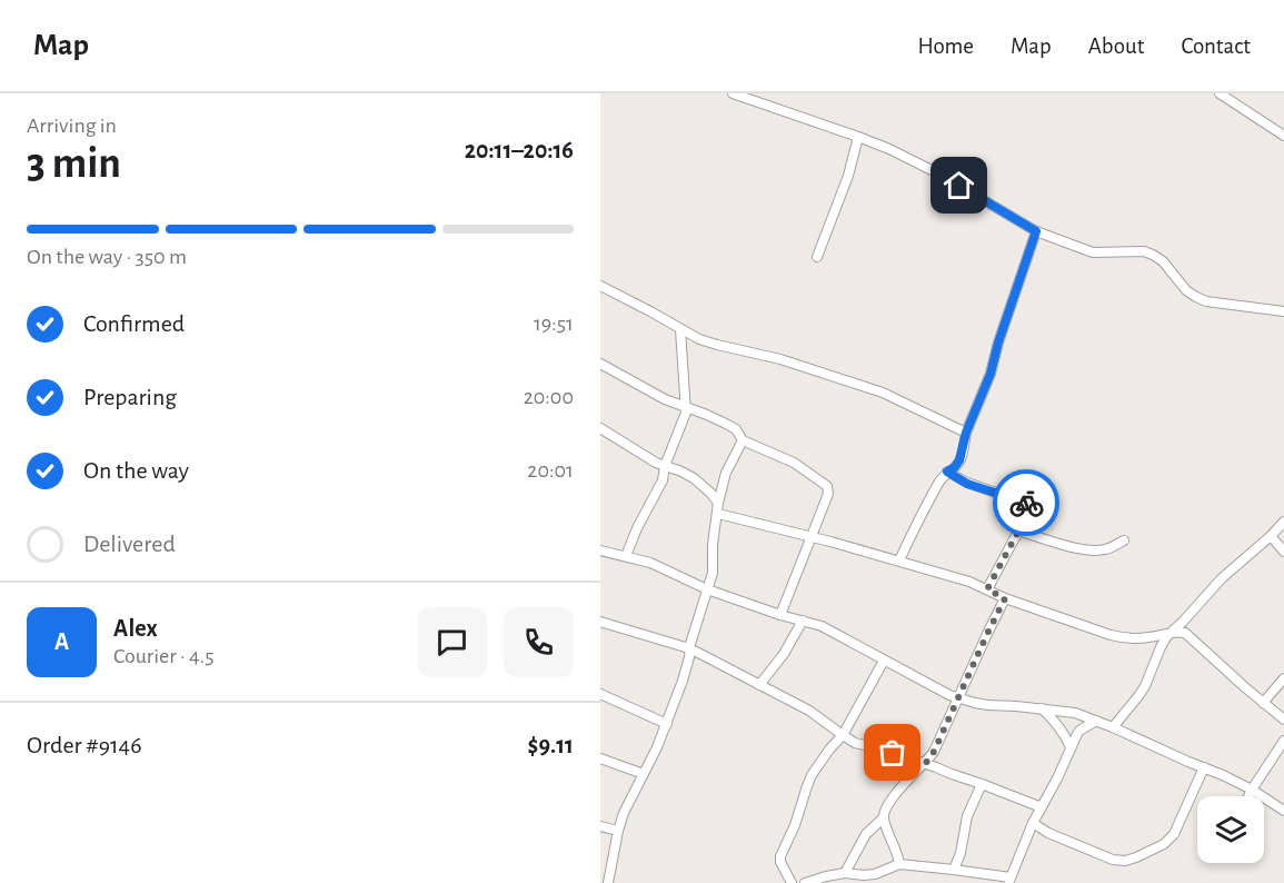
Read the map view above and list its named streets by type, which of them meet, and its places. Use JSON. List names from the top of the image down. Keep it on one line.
{"page":{"header":"Map","nav":["Home","Map","About","Contact"],"heading":["3 min","Arriving in","20:11–20:16"],"panel":["Alex","Courier · 4.5","Order #9146","$9.11"],"bar":"On the way · 350 m","list":[["Confirmed","19:51"],["Preparing","20:00"],["On the way","20:01"],"Delivered"],"round":"A"}}
